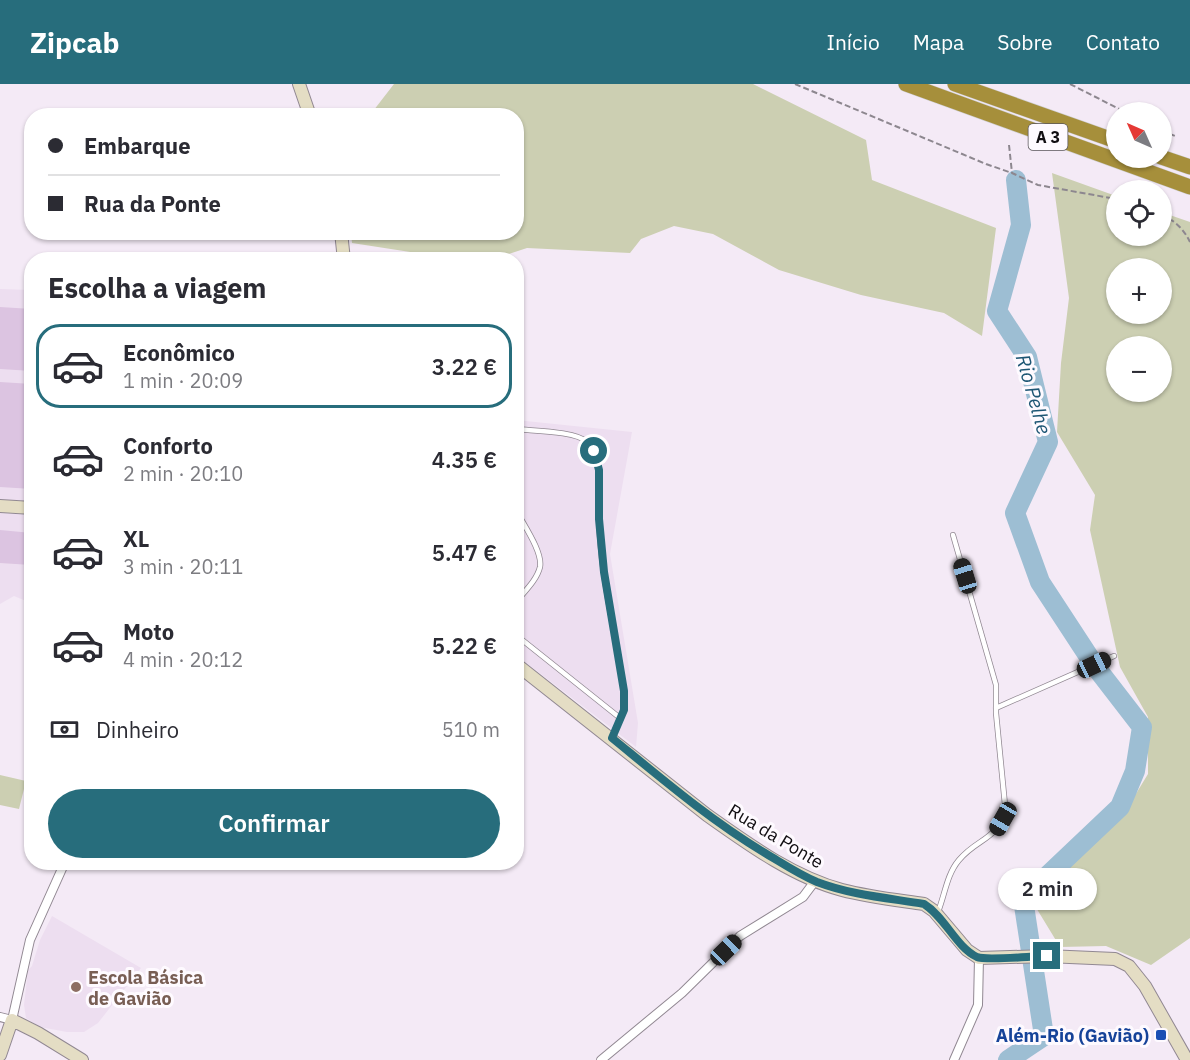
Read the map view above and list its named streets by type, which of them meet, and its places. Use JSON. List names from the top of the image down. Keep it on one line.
{"streets":{"highway":["A 3"],"street":["Rua da Ponte"]},"water":["Rio Pelhe"],"places":{"other":["Escola Básica de Gavião"],"transit":["Além-Rio (Gavião)"]},"north":"top left","page":{"header":"Zipcab","nav":["Início","Mapa","Sobre","Contato"],"map_buttons":["+","−"],"banner":["Embarque","Rua da Ponte"],"heading":"Escolha a viagem","list":[{"name":"Econômico","note":"1 min · 20:09","value":"3.22 €"},{"name":"Conforto","note":"2 min · 20:10","value":"4.35 €"},{"name":"XL","note":"3 min · 20:11","value":"5.47 €"},{"name":"Moto","note":"4 min · 20:12","value":"5.22 €"}],"pay":["Dinheiro","510 m"],"buttons":"Confirmar","bubble":"2 min"}}
